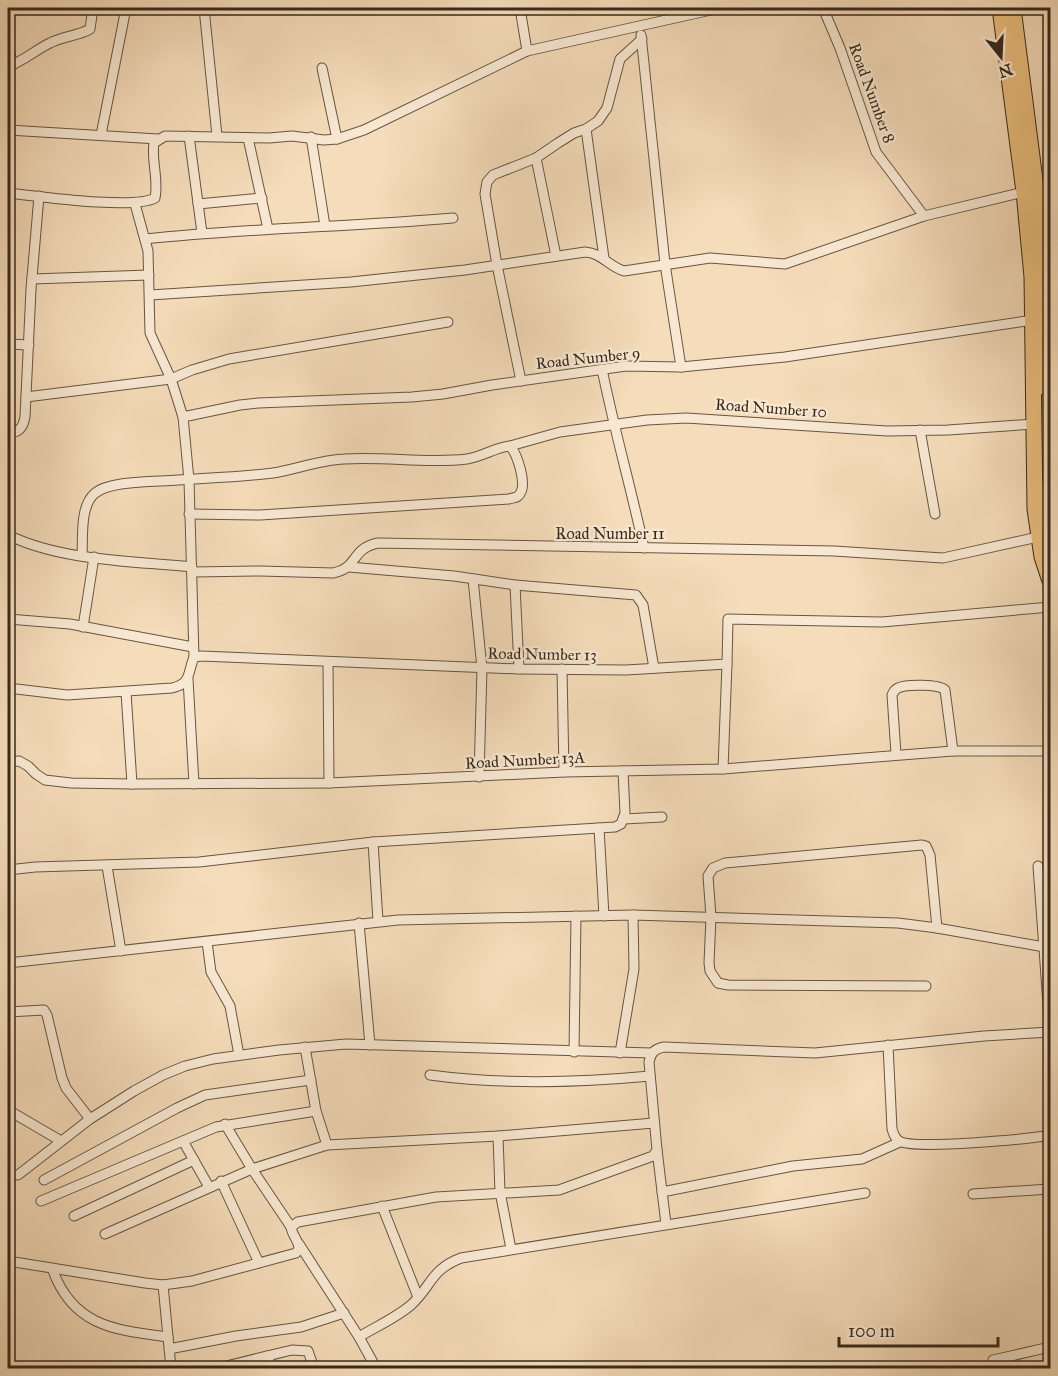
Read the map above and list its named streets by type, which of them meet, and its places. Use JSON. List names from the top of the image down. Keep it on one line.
{"streets":{"street":["Road Number 8","Road Number 9","Road Number 10","Road Number 11","Road Number 13","Road Number 13A"]},"scale_bar":"100 m","north":"bottom"}
